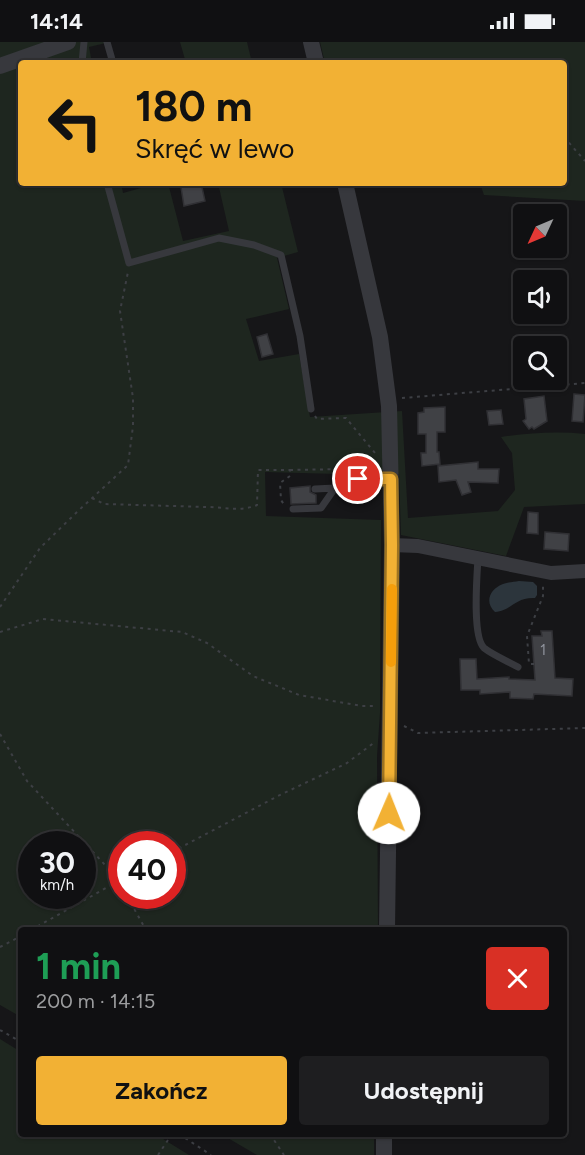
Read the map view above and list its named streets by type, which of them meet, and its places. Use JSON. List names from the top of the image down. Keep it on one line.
{"house_numbers":["1"],"north":"bottom left","page":{"status":"14:14","turn":["180 m","Skręć w lewo"],"speed":"30 km/h","limit":"40","heading":["1 min","200 m · 14:15"],"buttons":["Zakończ","Udostępnij"]}}
